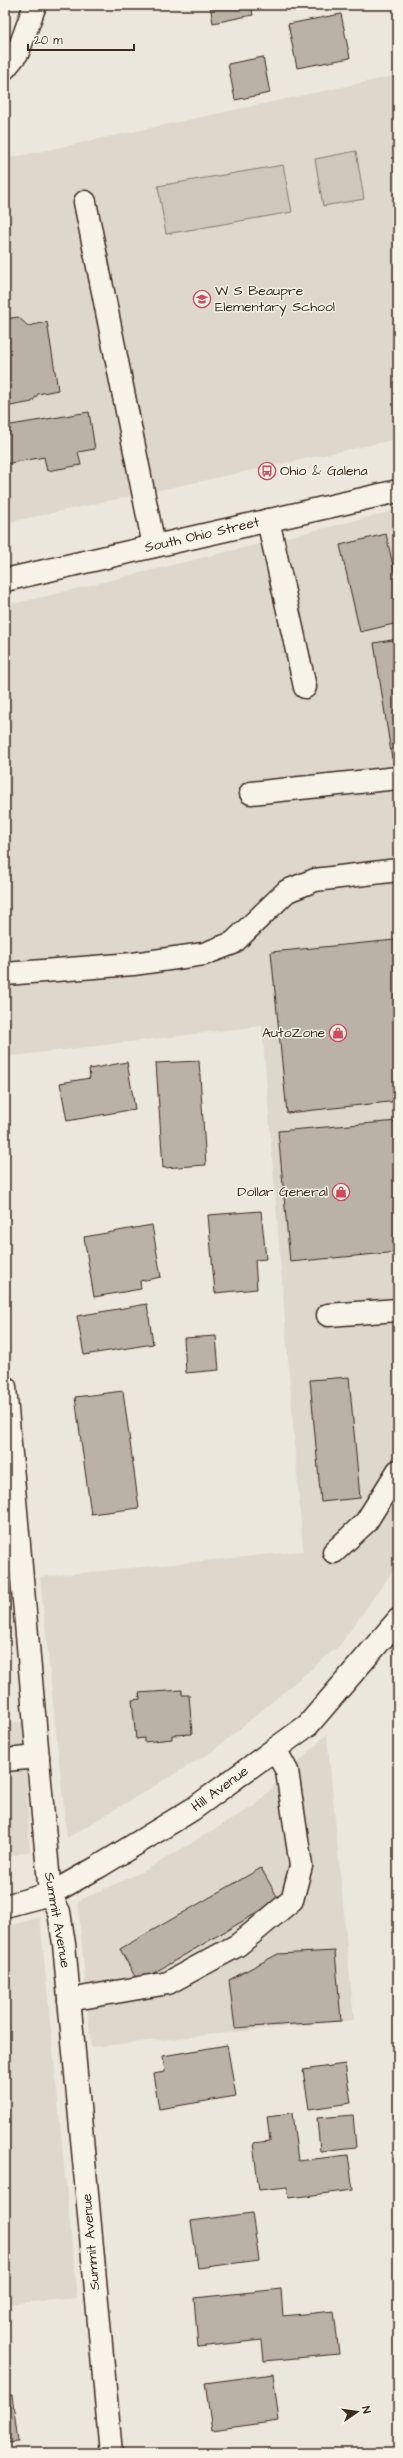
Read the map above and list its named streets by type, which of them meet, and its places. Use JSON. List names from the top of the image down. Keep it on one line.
{"streets":{"street":["South Ohio Street","Hill Avenue","Summit Avenue"]},"crossings":[["Hill Avenue","Summit Avenue"]],"places":{"school or university":["W S Beaupre Elementary School"],"bus stop":["Ohio & Galena"],"shop":["AutoZone","Dollar General"]},"scale_bar":"20 m","north":"right"}
